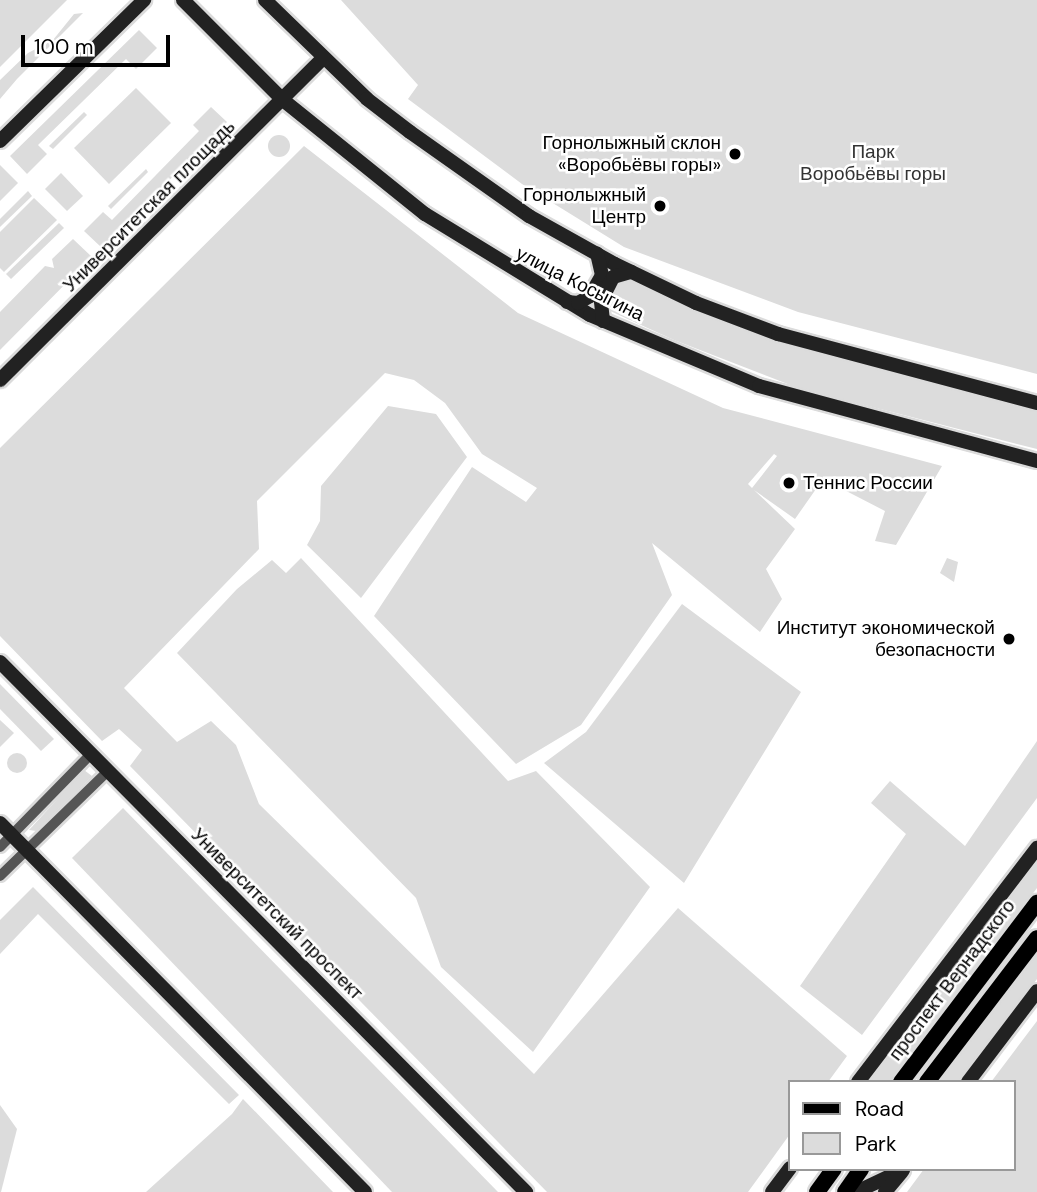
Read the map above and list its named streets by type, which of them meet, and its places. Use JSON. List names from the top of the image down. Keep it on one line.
{"streets":{"main road":["Университетская площадь","улица Косыгина","Университетский проспект","проспект Вернадского"]},"crossings":[["Университетская площадь","улица Косыгина"]],"parks":["Парк Воробьёвы горы"],"places":["Горнолыжный склон «Воробьёвы горы»","Горнолыжный Центр","Теннис России","Институт экономической безопасности"],"legend":["Road","Park"],"scale_bar":"100 m"}
